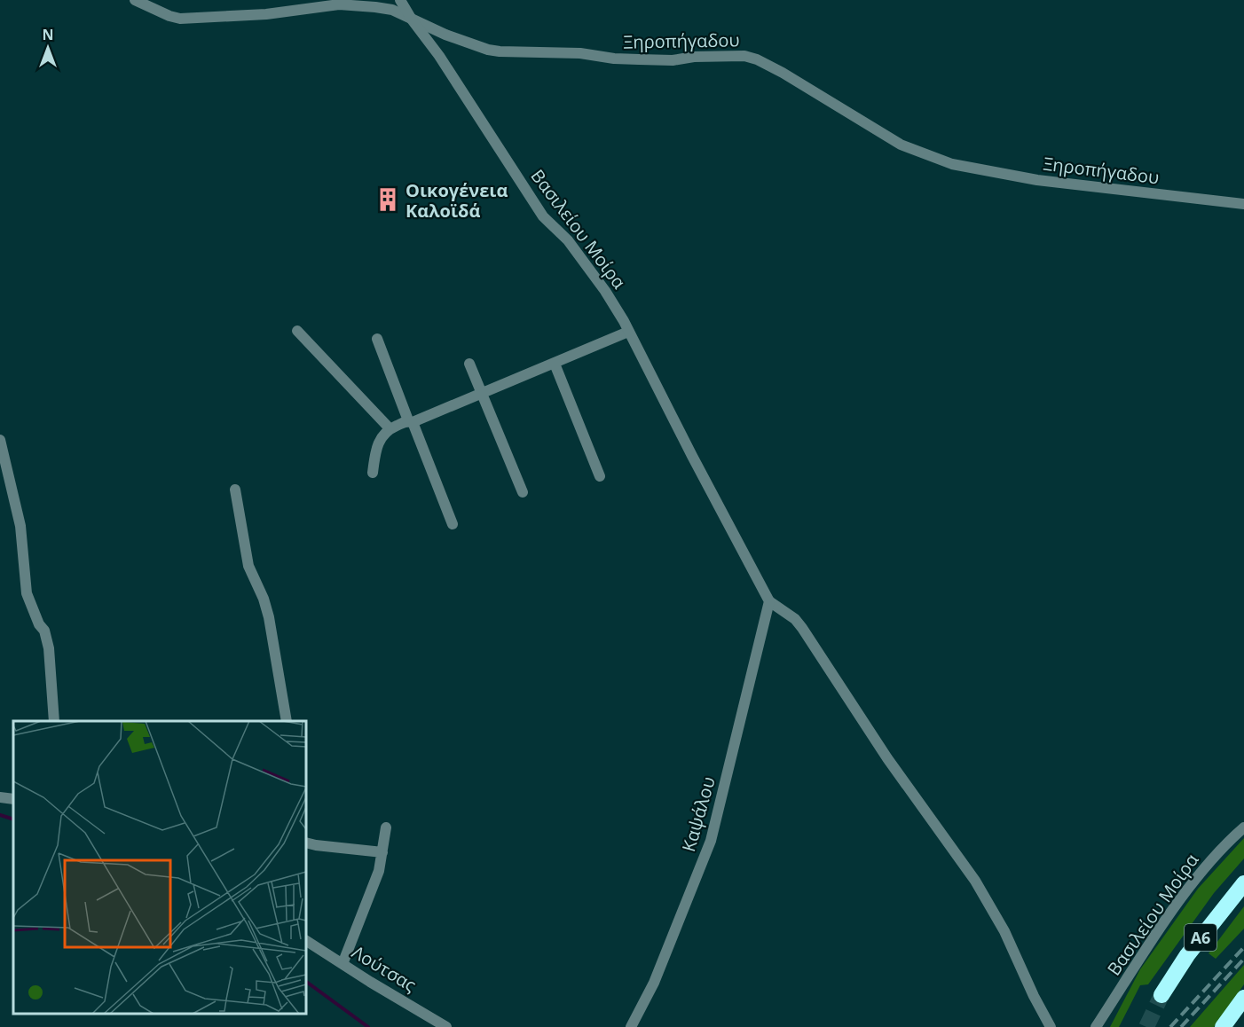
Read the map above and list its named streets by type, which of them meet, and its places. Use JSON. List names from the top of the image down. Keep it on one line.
{"streets":{"highway":["Α6"],"street":["Ξηροπήγαδου","Βασιλείου Μοίρα","Καψάλου","Λούτσας"]},"crossings":[["Ξηροπήγαδου","Βασιλείου Μοίρα"],["Βασιλείου Μοίρα","Καψάλου"]],"places":{"building":["Οικογένεια Καλοϊδά"]},"north":"top"}
